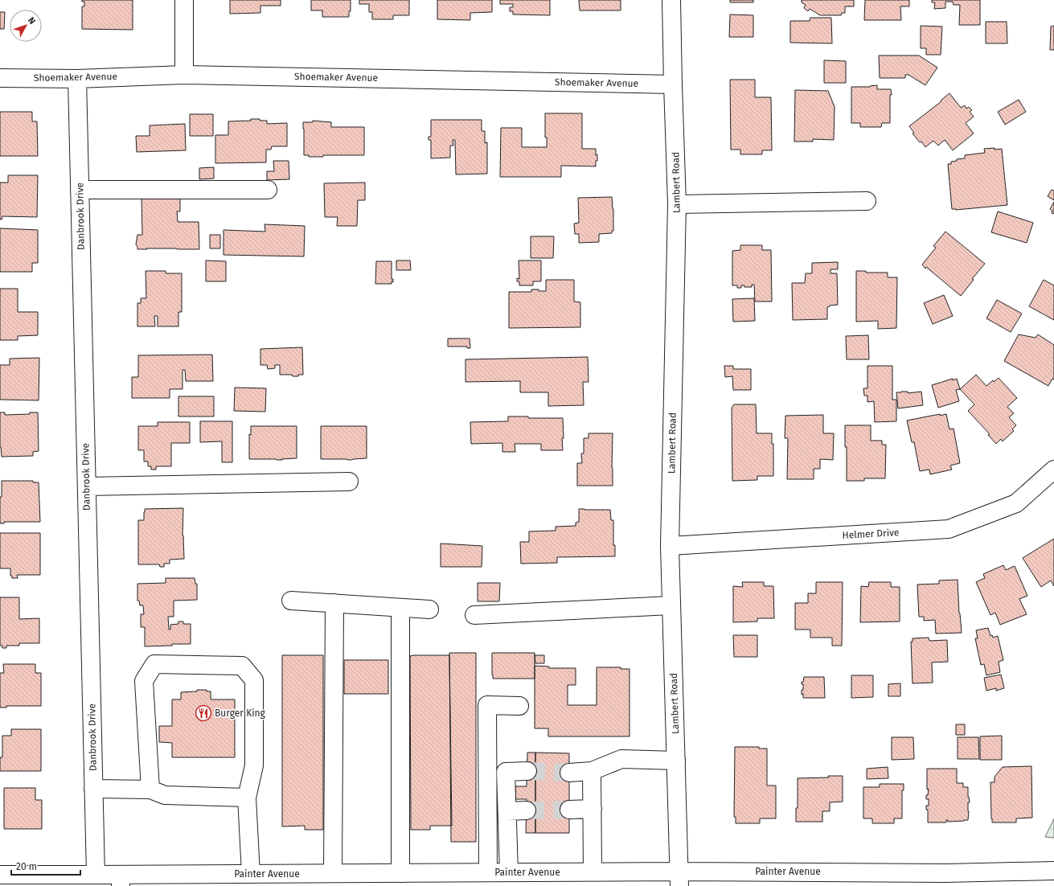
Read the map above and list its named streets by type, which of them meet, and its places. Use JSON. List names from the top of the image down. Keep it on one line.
{"streets":{"street":["Shoemaker Avenue","Lambert Road","Danbrook Drive","Helmer Drive","Painter Avenue"]},"crossings":[["Shoemaker Avenue","Lambert Road"],["Shoemaker Avenue","Danbrook Drive"],["Lambert Road","Helmer Drive"],["Lambert Road","Painter Avenue"],["Danbrook Drive","Painter Avenue"]],"places":{"restaurant":["Burger King"]},"scale_bar":"20 m","north":"top right"}
